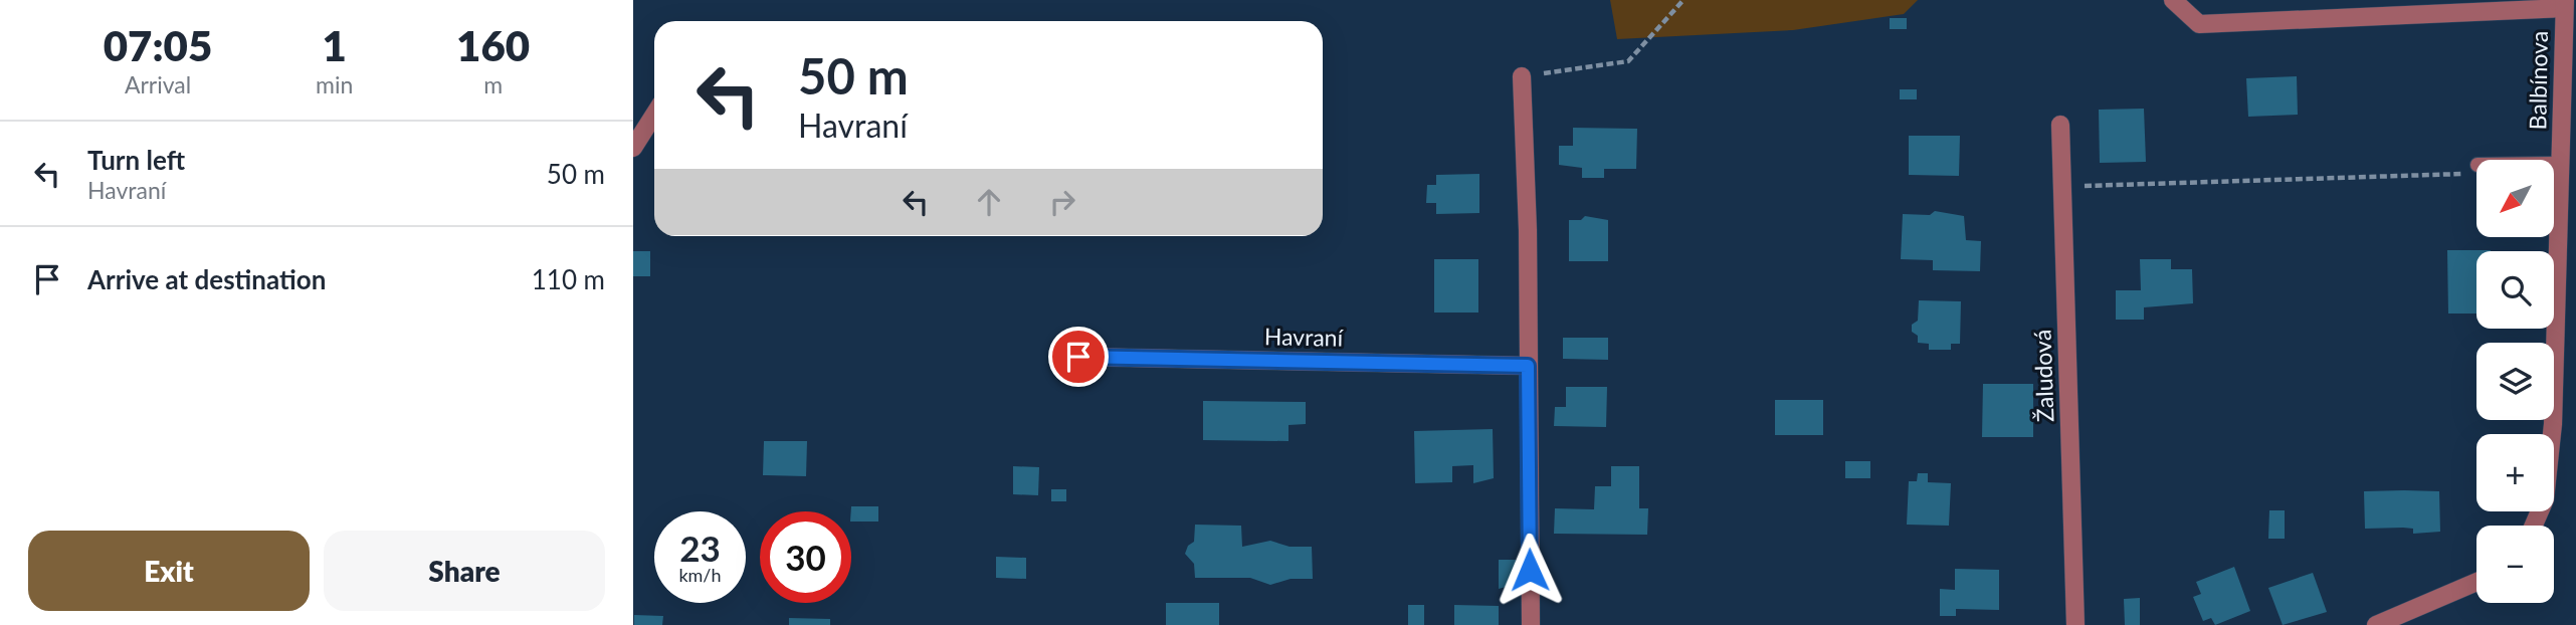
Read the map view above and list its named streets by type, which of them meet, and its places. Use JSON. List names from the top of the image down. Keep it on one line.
{"streets":{"street":["Balbínova","Havraní","Žaludová"]},"north":"bottom left","page":{"eta":["07:05","Arrival","1","min","160","m"],"turn":["50 m","Havraní"],"list":[{"name":"Turn left","note":"Havraní","value":"50 m"},{"name":"Arrive at destination","value":"110 m"}],"map_buttons":["+","−"],"speed":"23 km/h","limit":"30","buttons":["Exit","Share"]}}
